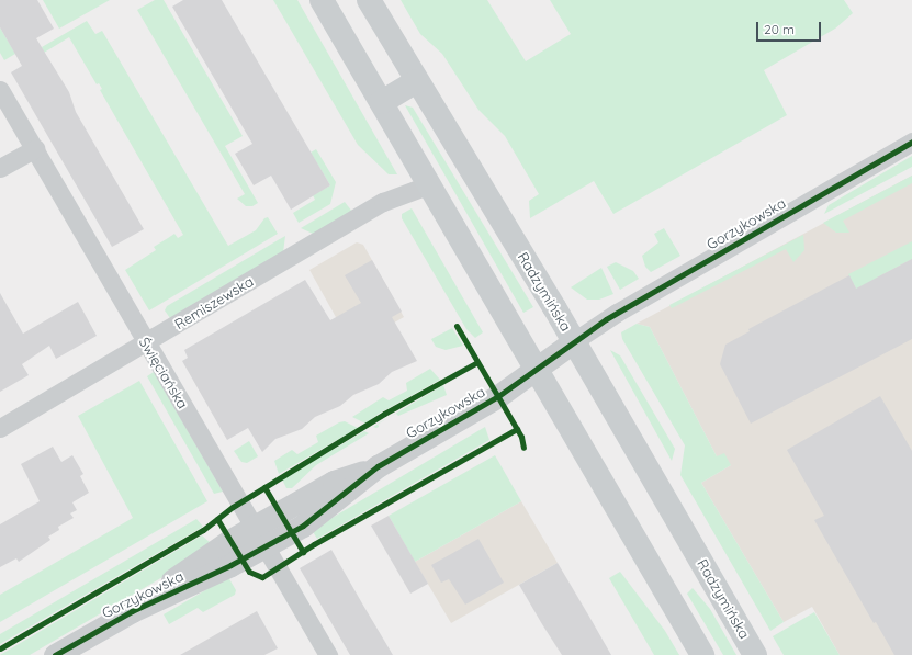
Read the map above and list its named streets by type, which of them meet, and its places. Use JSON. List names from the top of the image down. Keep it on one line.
{"streets":{"main road":["Radzymińska"],"street":["Gorzykowska","Remiszewska","Święciańska"]},"crossings":[["Gorzykowska","Radzymińska"],["Gorzykowska","Święciańska"],["Remiszewska","Święciańska"]],"scale_bar":"20 m"}
